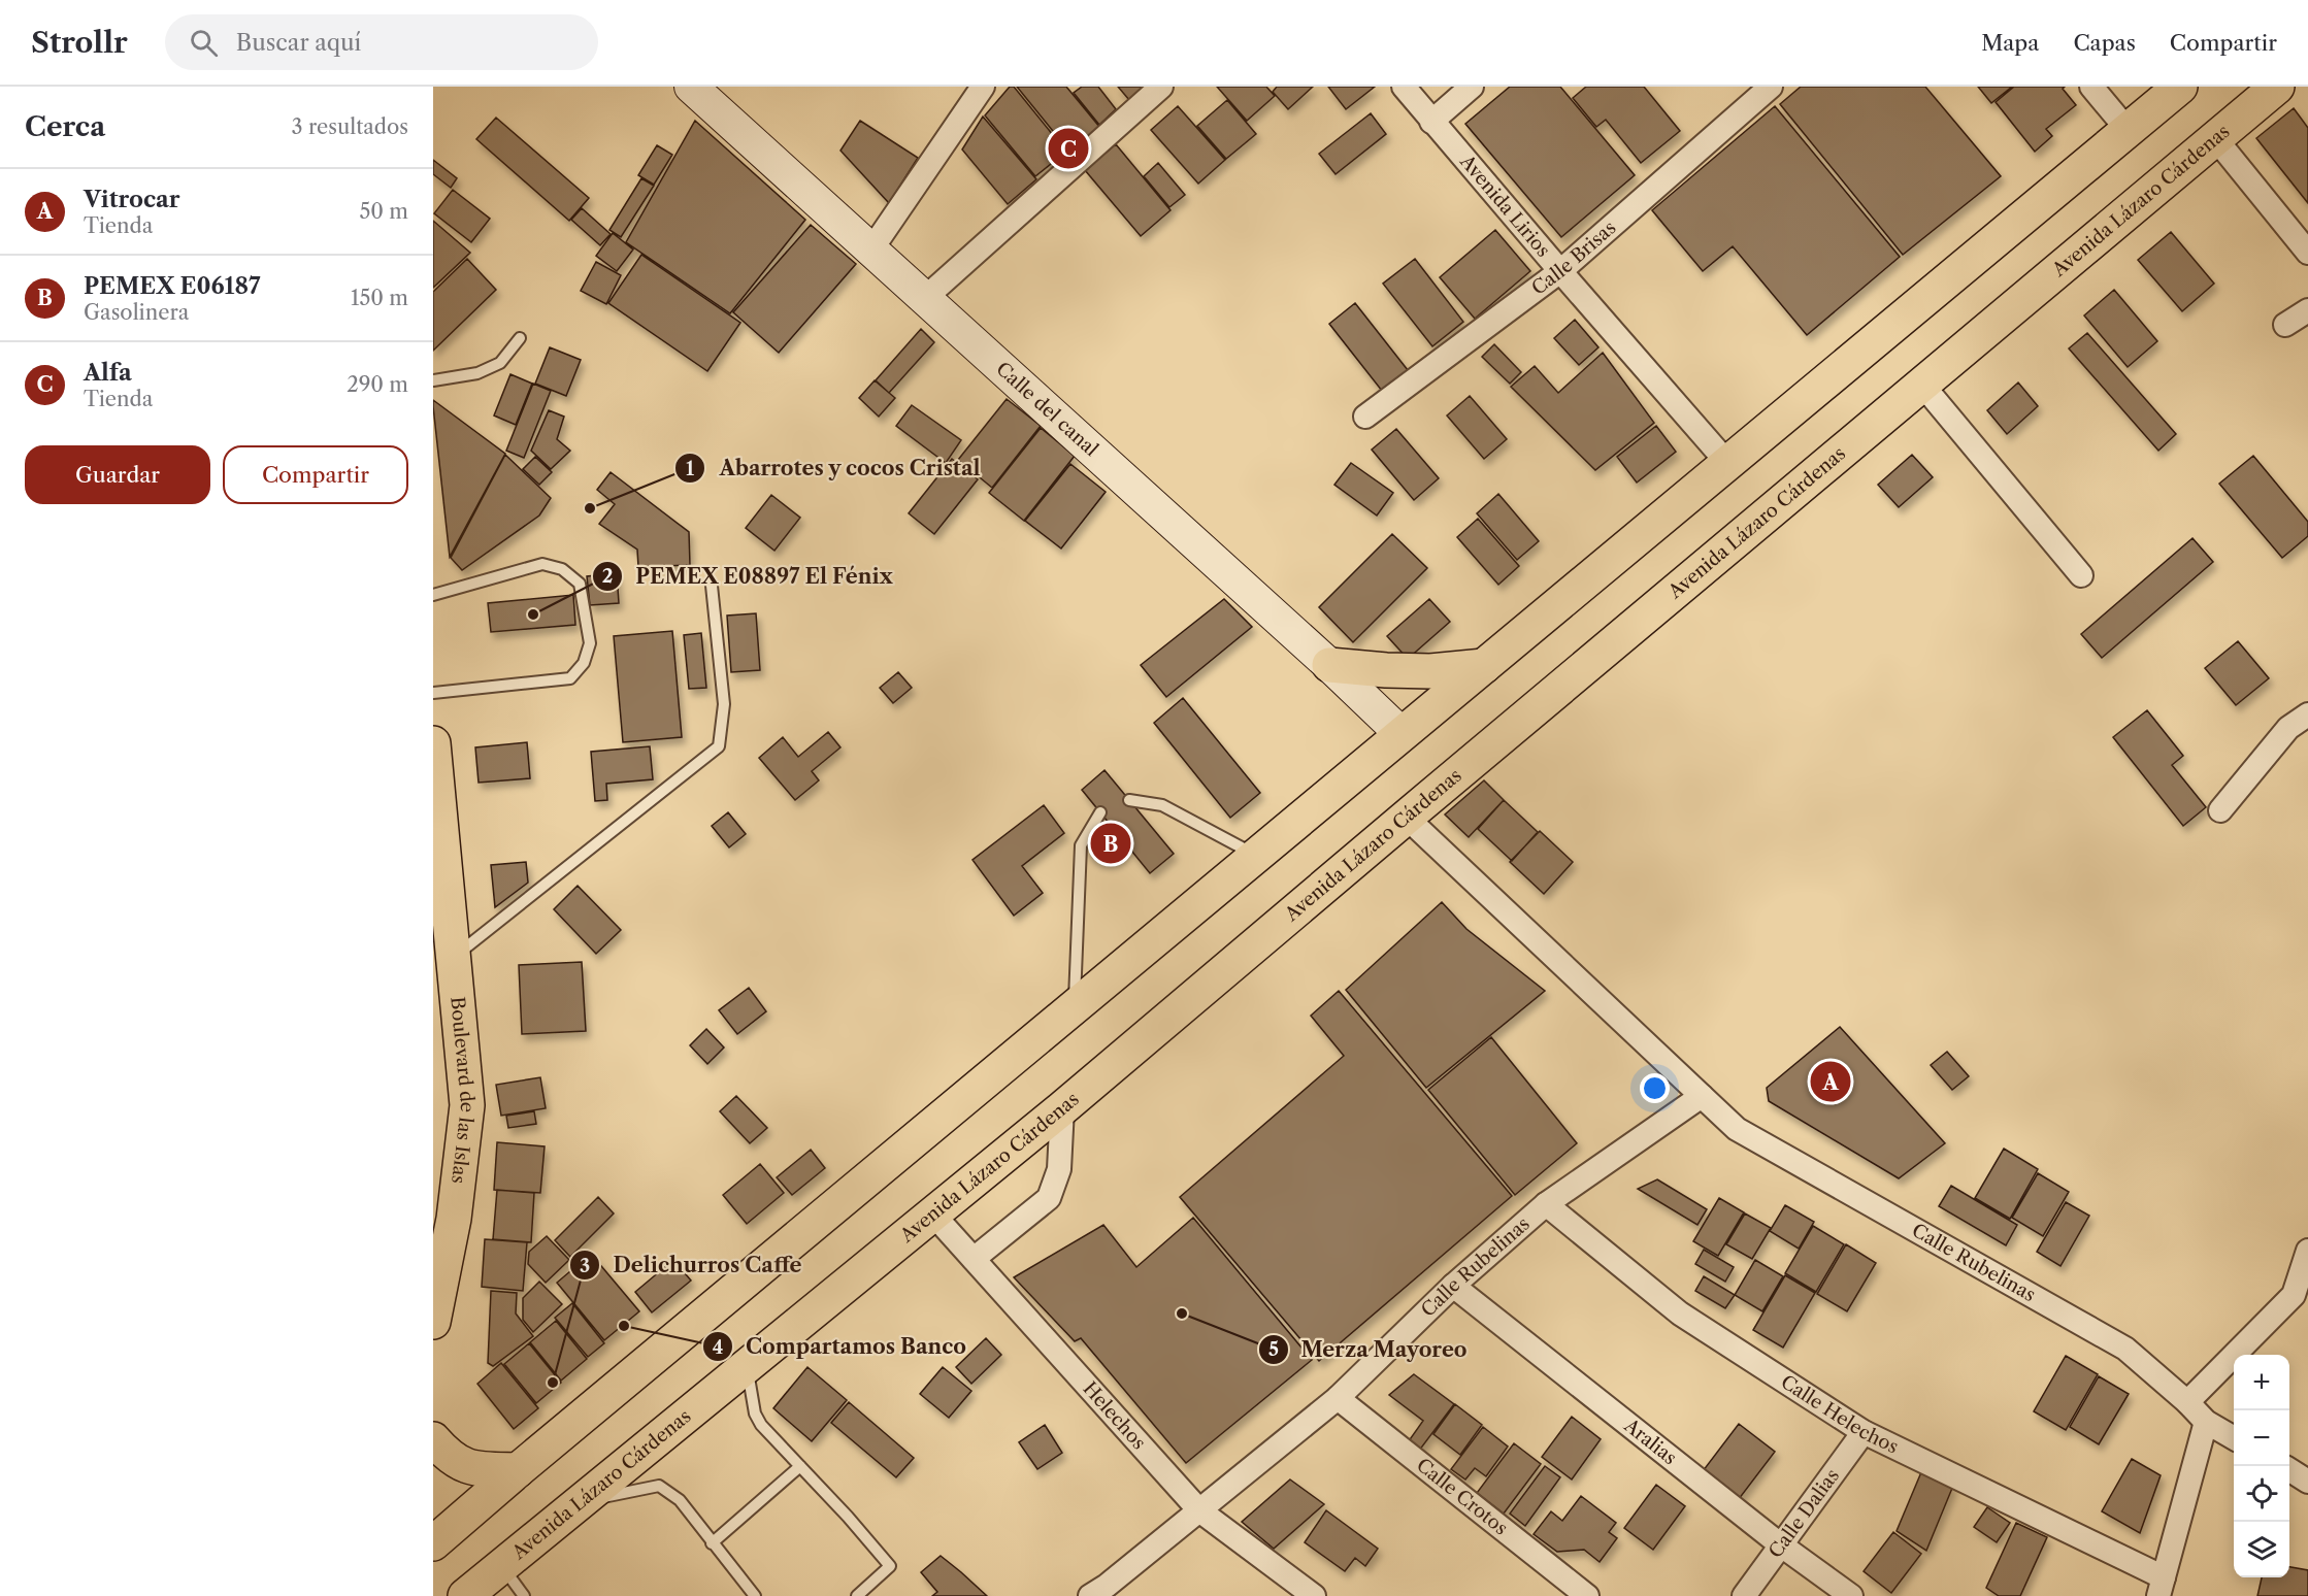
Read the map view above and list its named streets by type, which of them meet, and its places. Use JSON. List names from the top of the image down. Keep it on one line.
{"streets":{"main road":["Avenida Lázaro Cárdenas","Boulevard de las Islas"],"street":["Avenida Lirios","Calle Brisas","Calle del canal","Calle Rubelinas","Calle Helechos","Helechos","Aralias","Calle Crotos","Calle Dalias"]},"crossings":[["Avenida Lázaro Cárdenas","Calle Rubelinas"],["Avenida Lázaro Cárdenas","Helechos"],["Avenida Lirios","Calle Brisas"],["Calle Rubelinas","Calle Helechos"],["Calle Rubelinas","Helechos"],["Calle Rubelinas","Aralias"],["Calle Rubelinas","Calle Crotos"],["Calle Helechos","Calle Dalias"],["Aralias","Calle Dalias"]],"places":["Abarrotes y cocos Cristal","PEMEX E08897 El Fénix","Merza Mayoreo","Compartamos Banco","Delichurros Caffe"],"page":{"header":"Strollr","search":"Buscar aquí","nav":["Mapa","Capas","Compartir"],"heading":["Cerca","3 resultados"],"pins":["C","B","A"],"list":[{"mark":"A","name":"Vitrocar","note":"Tienda","value":"50 m"},{"mark":"B","name":"PEMEX E06187","note":"Gasolinera","value":"150 m"},{"mark":"C","name":"Alfa","note":"Tienda","value":"290 m"}],"buttons":["Guardar","Compartir"],"map_buttons":["+","−"]}}
